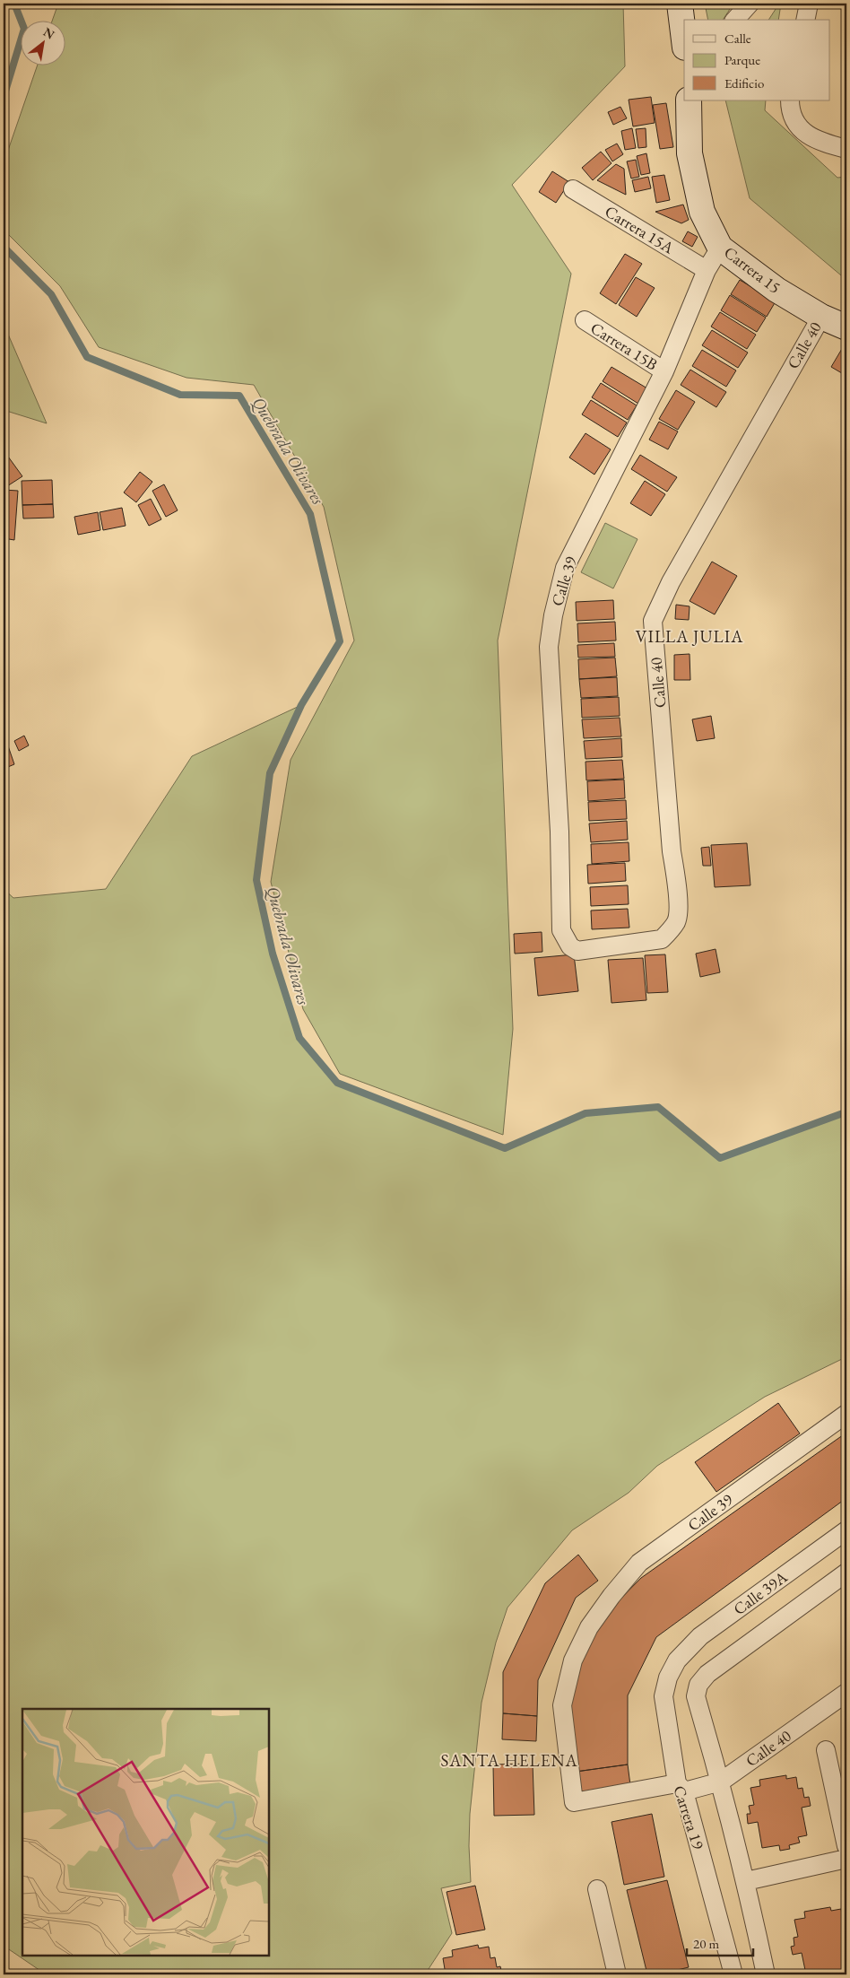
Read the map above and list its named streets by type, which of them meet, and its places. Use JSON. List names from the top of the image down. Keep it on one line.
{"streets":{"main road":["Carrera 15"],"street":["Carrera 15A","Calle 40","Carrera 15B","Calle 39","Calle 39A","Carrera 19"]},"crossings":[["Carrera 15A","Calle 39"],["Carrera 15","Calle 40"],["Carrera 15","Calle 39"],["Calle 40","Calle 39"],["Calle 40","Calle 39A"],["Calle 40","Carrera 19"],["Carrera 15B","Calle 39"],["Calle 39A","Carrera 19"]],"districts":["VILLA JULIA","SANTA HELENA"],"water":["Quebrada Olivares"],"legend":["Calle","Parque","Edificio"],"scale_bar":"20 m","north":"top right"}
